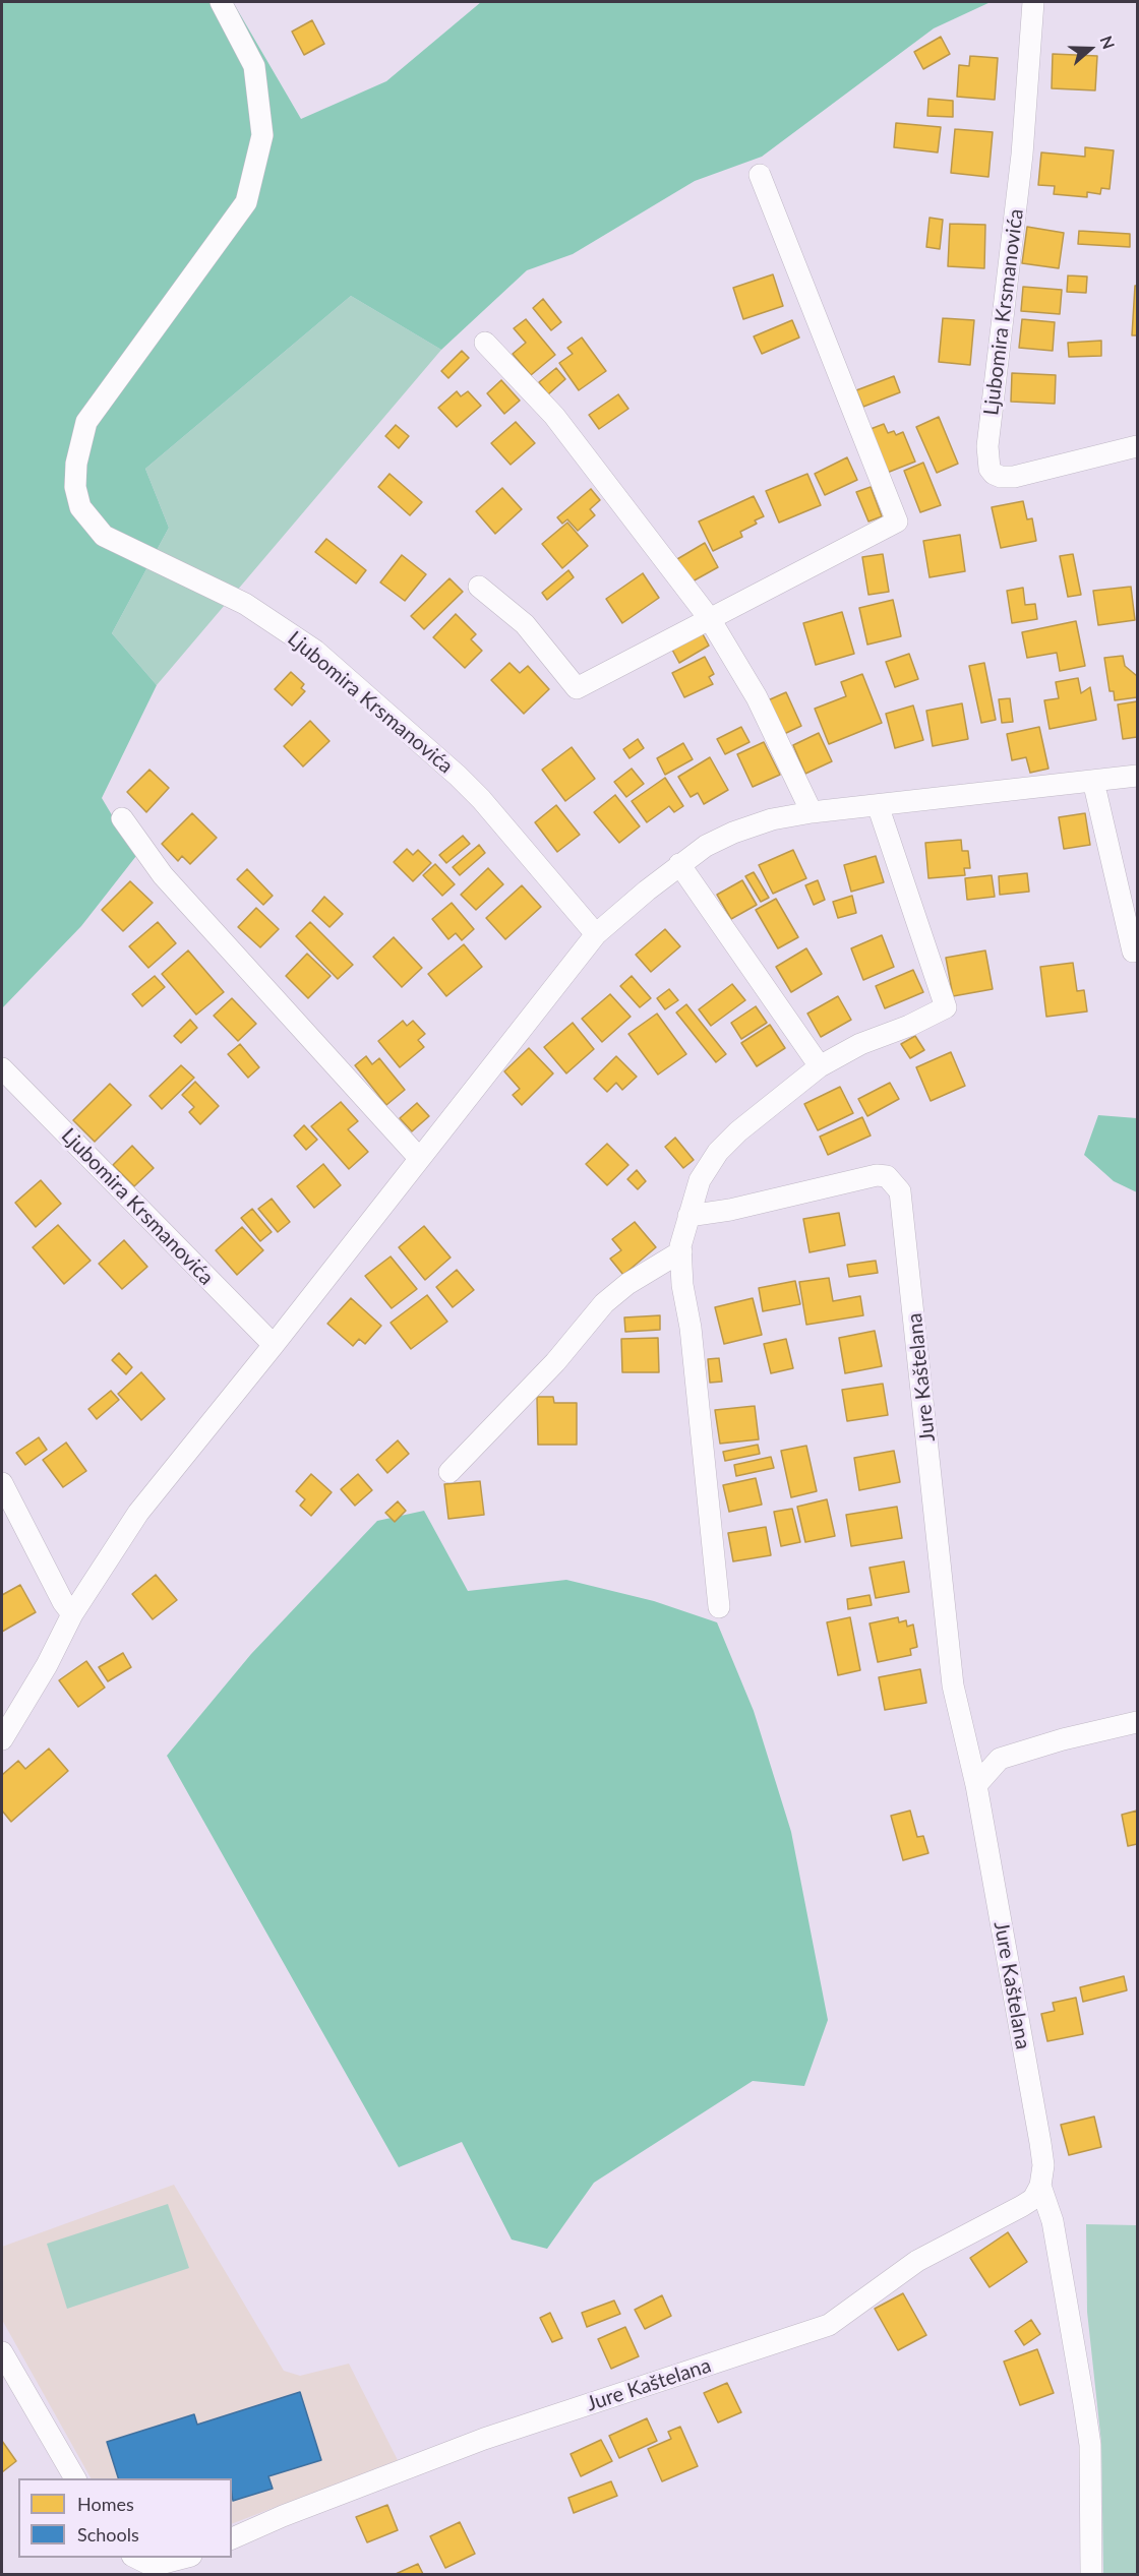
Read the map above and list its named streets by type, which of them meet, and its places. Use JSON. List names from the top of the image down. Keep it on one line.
{"streets":{"street":["Ljubomira Krsmanovića","Jure Kaštelana"]},"legend":["Homes","Schools"],"north":"right"}
